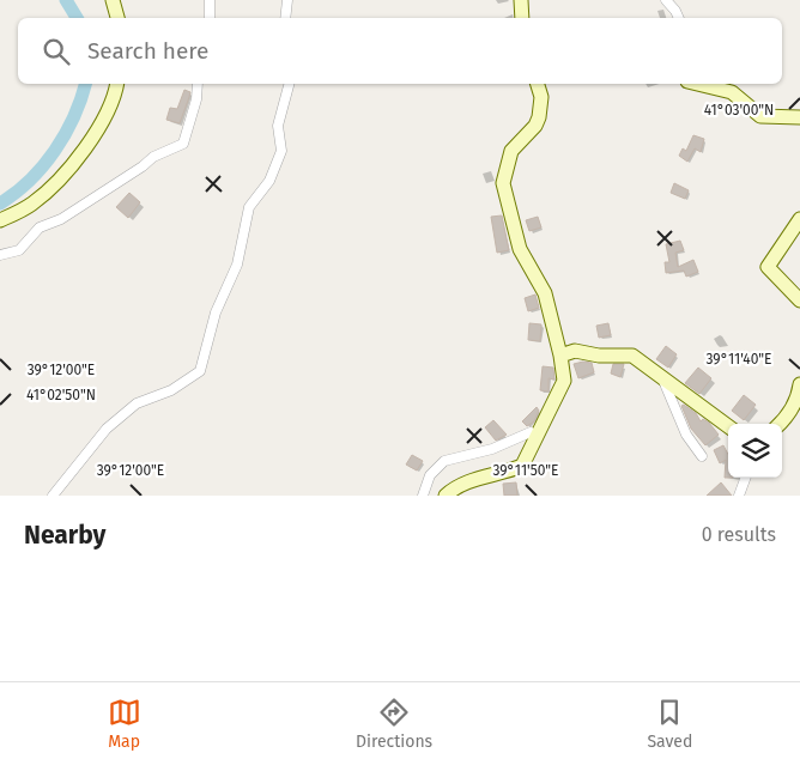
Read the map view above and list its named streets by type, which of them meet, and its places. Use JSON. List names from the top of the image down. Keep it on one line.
{"page":{"search":"Search here","heading":["Nearby","0 results"],"nav":["Map","Directions","Saved"]},"coordinates":["41°03'00\"N","39°11'40\"E","39°12'00\"E","41°02'50\"N","39°11'50\"E"]}
